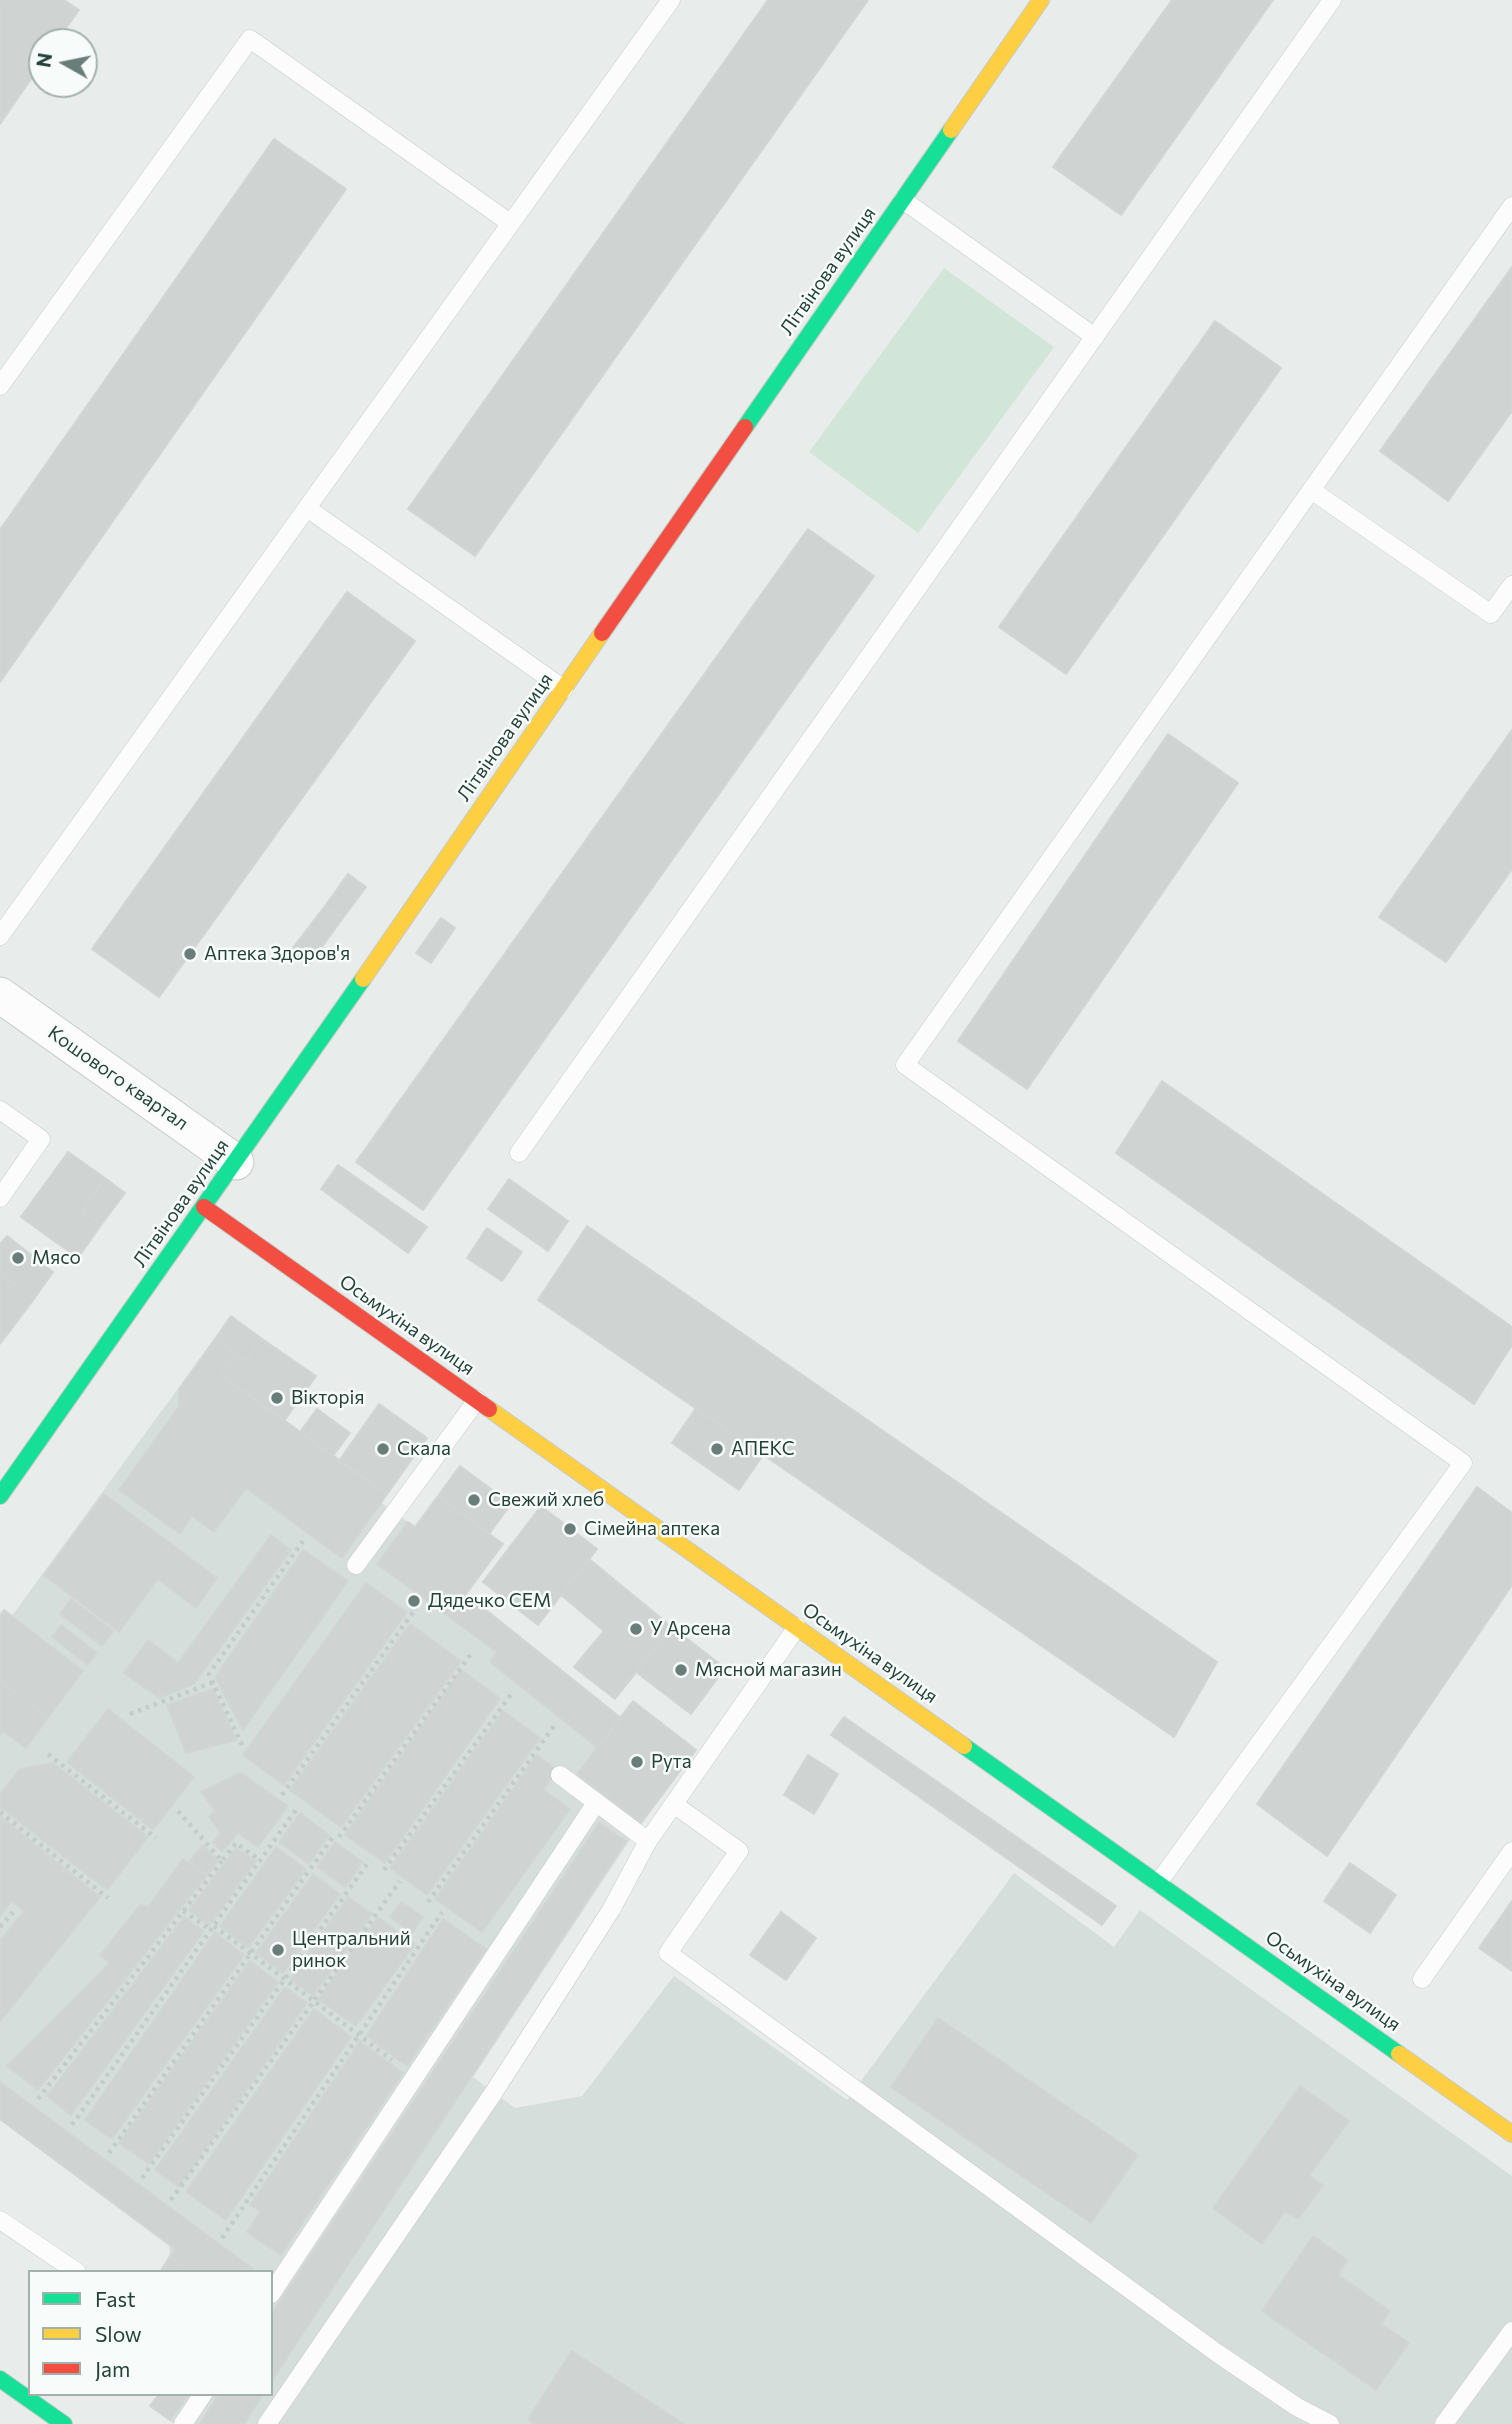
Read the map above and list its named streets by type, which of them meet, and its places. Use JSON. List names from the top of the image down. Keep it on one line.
{"streets":{"street":["Літвінова вулиця","Кошового квартал","Осьмухіна вулиця"]},"crossings":[["Літвінова вулиця","Кошового квартал"],["Літвінова вулиця","Осьмухіна вулиця"]],"places":["Аптека Здоров'я","Мясо","Вікторія","Скала","АПЕКС","Свежий хлеб","Сімейна аптека","Дядечко СЕМ","У Арсена","Мясной магазин","Рута","Центральний ринок"],"legend":["Fast","Slow","Jam"],"north":"left"}
